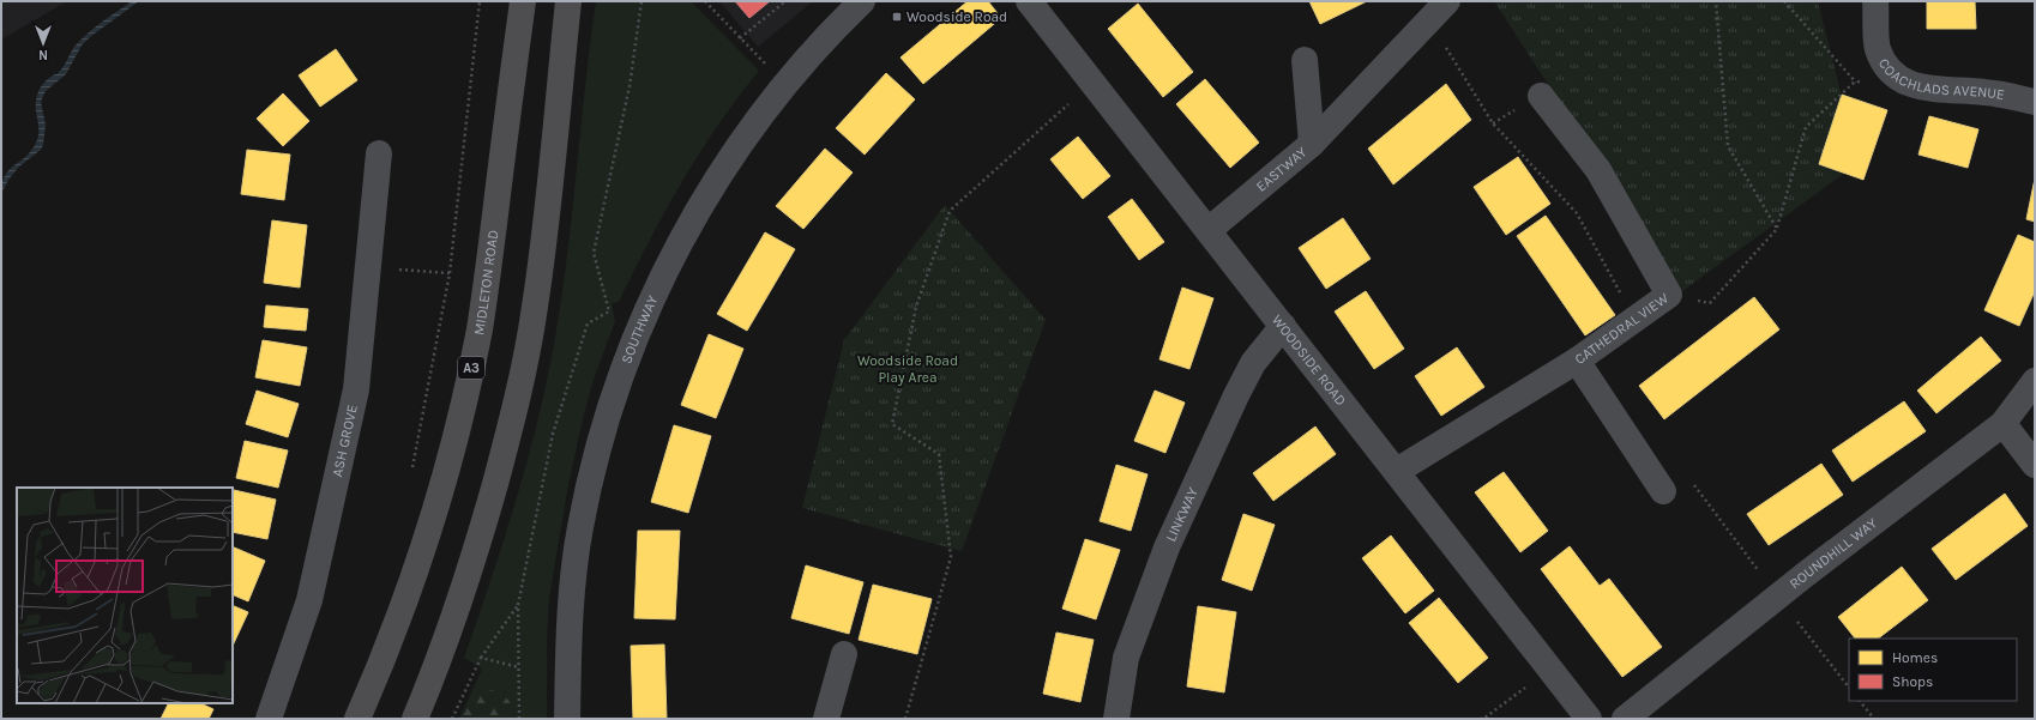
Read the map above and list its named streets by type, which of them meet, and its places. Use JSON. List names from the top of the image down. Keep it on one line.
{"streets":{"highway":["MIDLETON ROAD","A3"],"street":["COACHLADS AVENUE","EASTWAY","CATHEDRAL VIEW","SOUTHWAY","WOODSIDE ROAD","ASH GROVE","LINKWAY","ROUNDHILL WAY"]},"crossings":[["EASTWAY","WOODSIDE ROAD"],["CATHEDRAL VIEW","WOODSIDE ROAD"],["WOODSIDE ROAD","LINKWAY"]],"parks":["Woodside Road Play Area"],"places":{"transit":["Woodside Road"]},"legend":["Homes","Shops"],"north":"bottom"}
